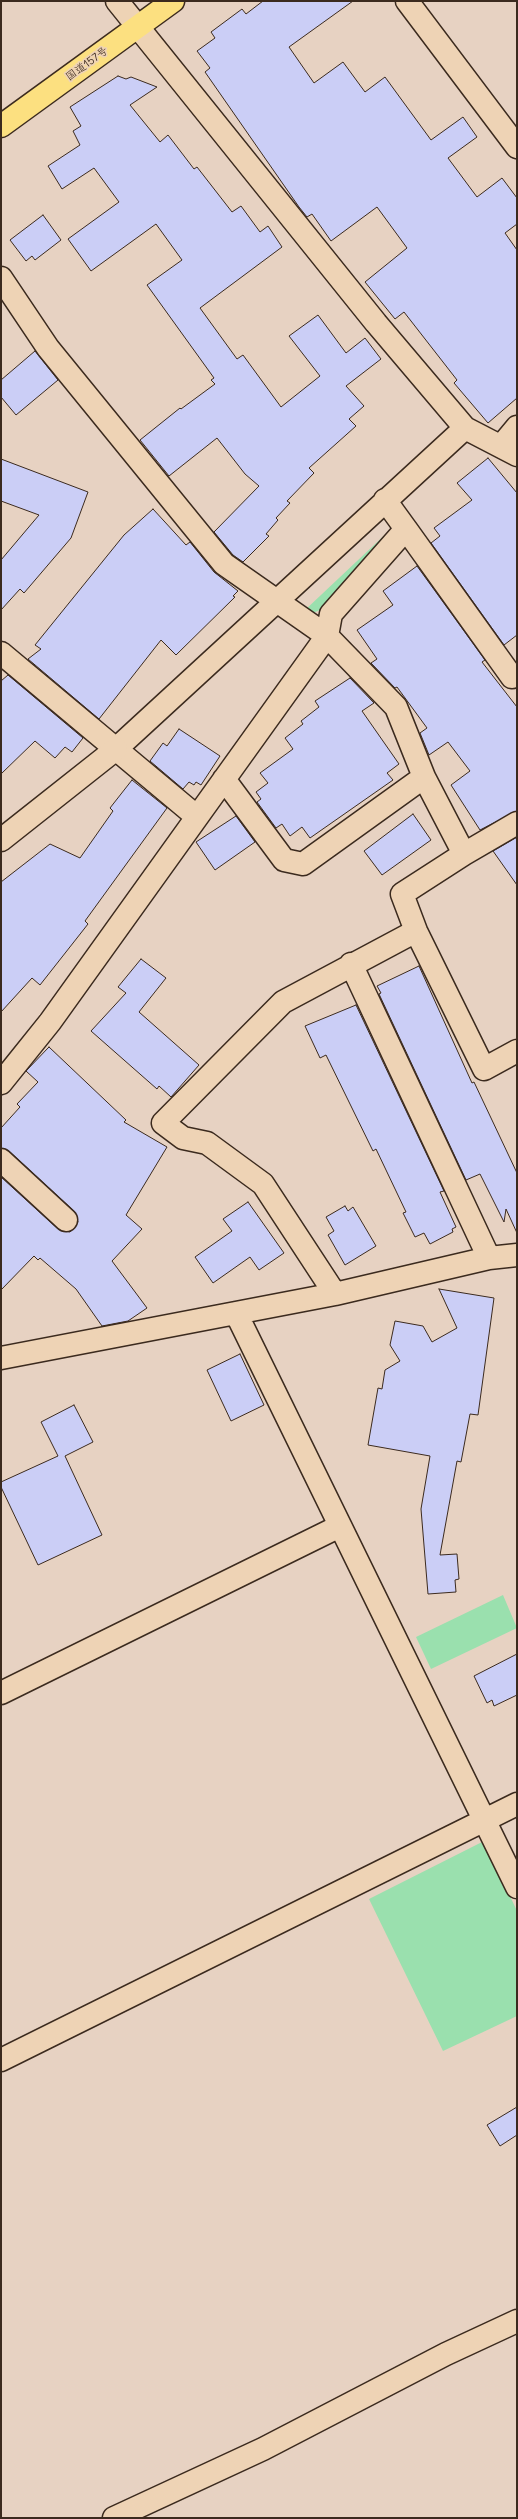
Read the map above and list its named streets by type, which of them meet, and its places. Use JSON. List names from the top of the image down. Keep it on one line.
{"streets":{"highway":["国道157号"]}}
